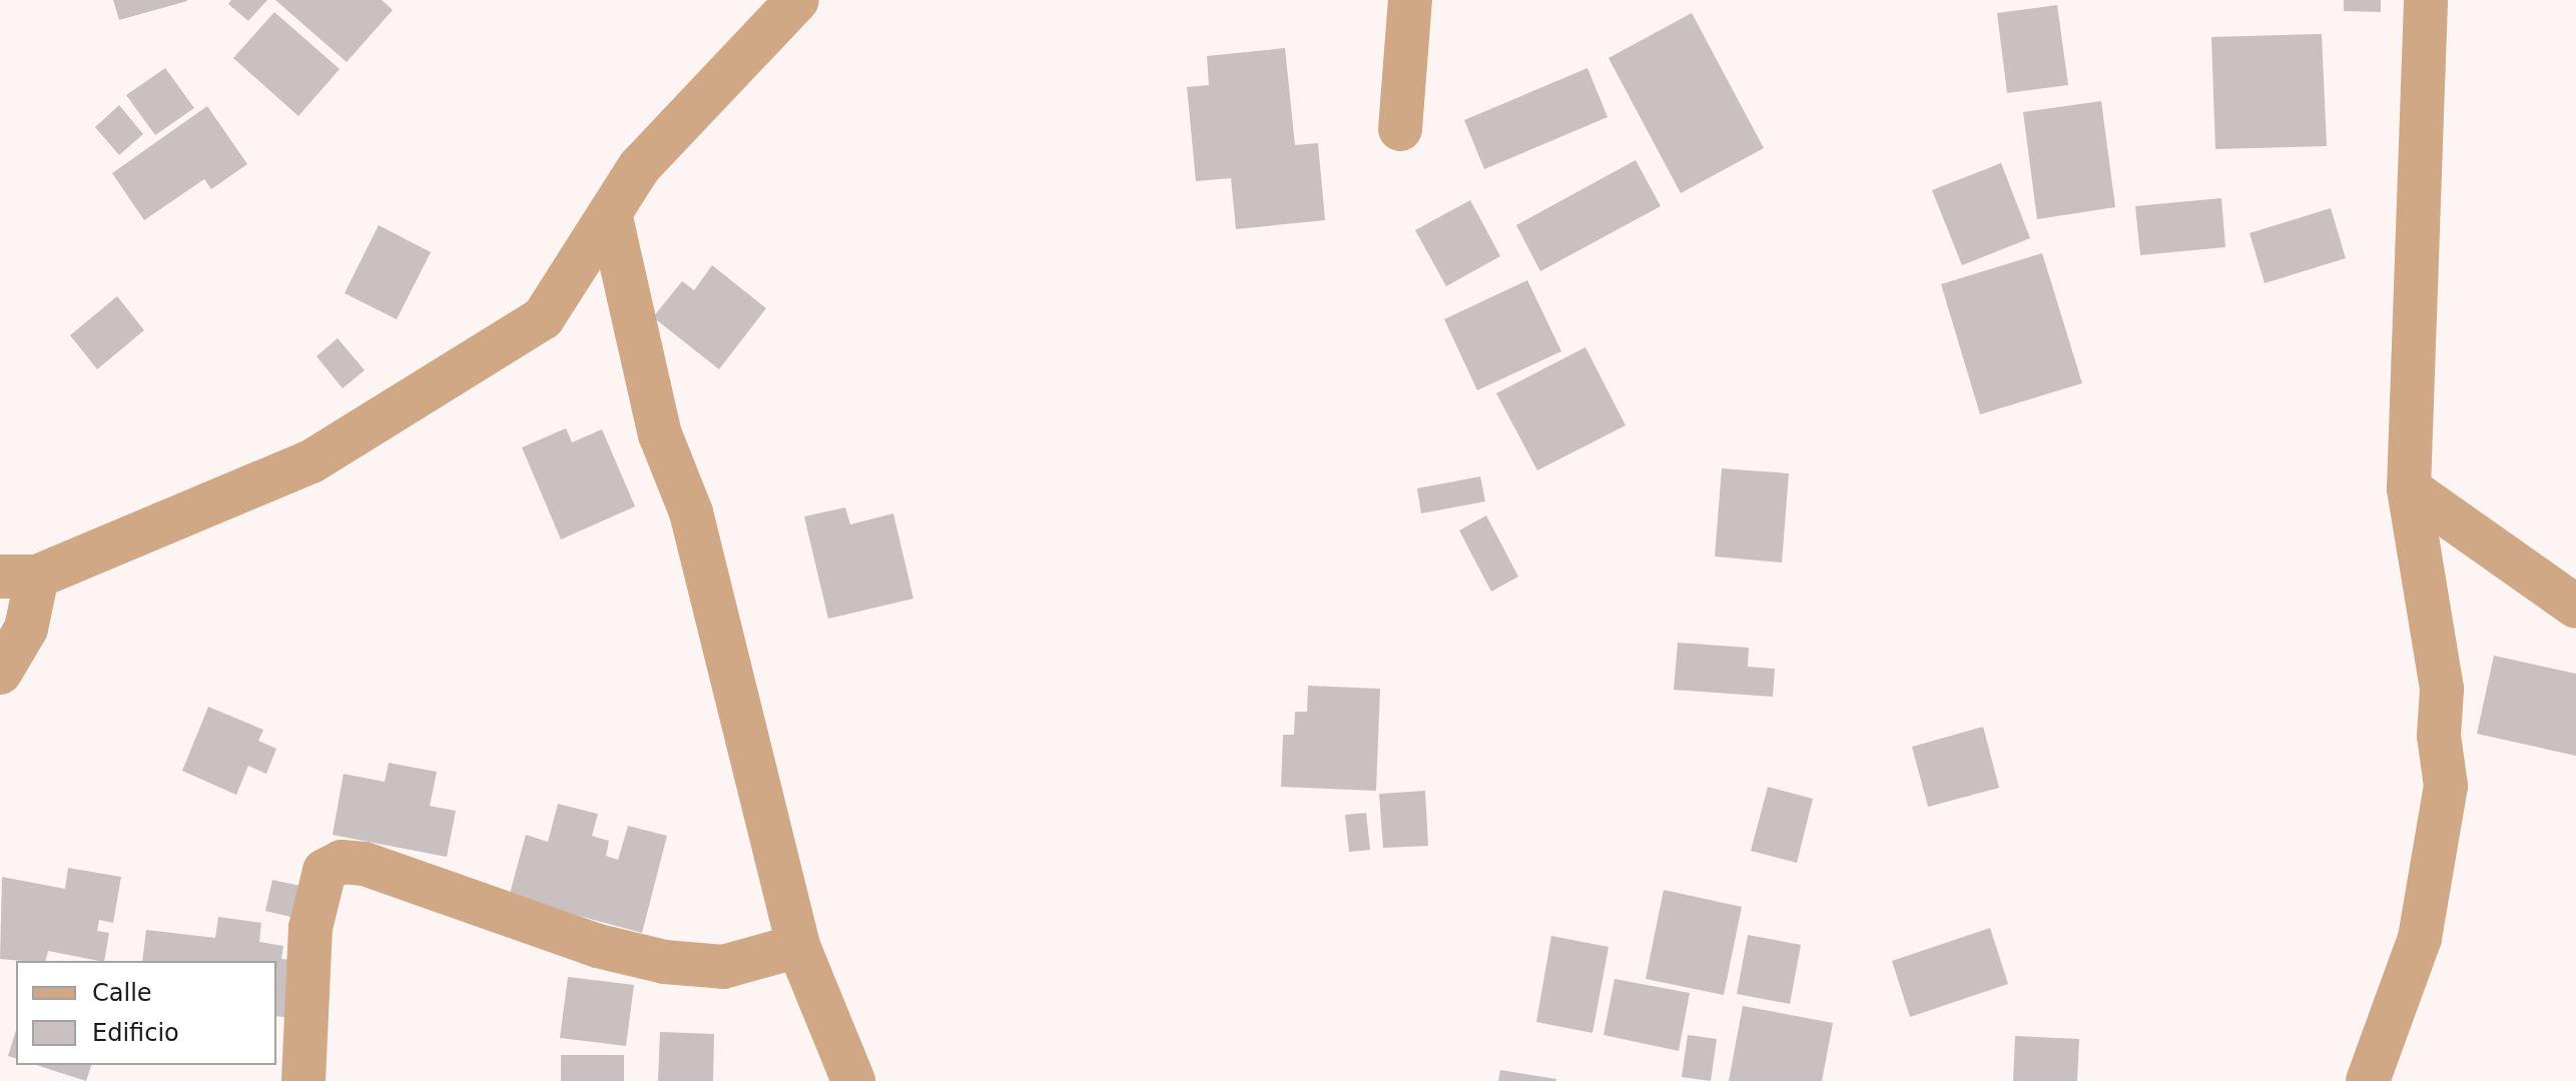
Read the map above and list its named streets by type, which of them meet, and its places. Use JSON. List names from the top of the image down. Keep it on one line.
{"legend":["Calle","Edificio"]}
